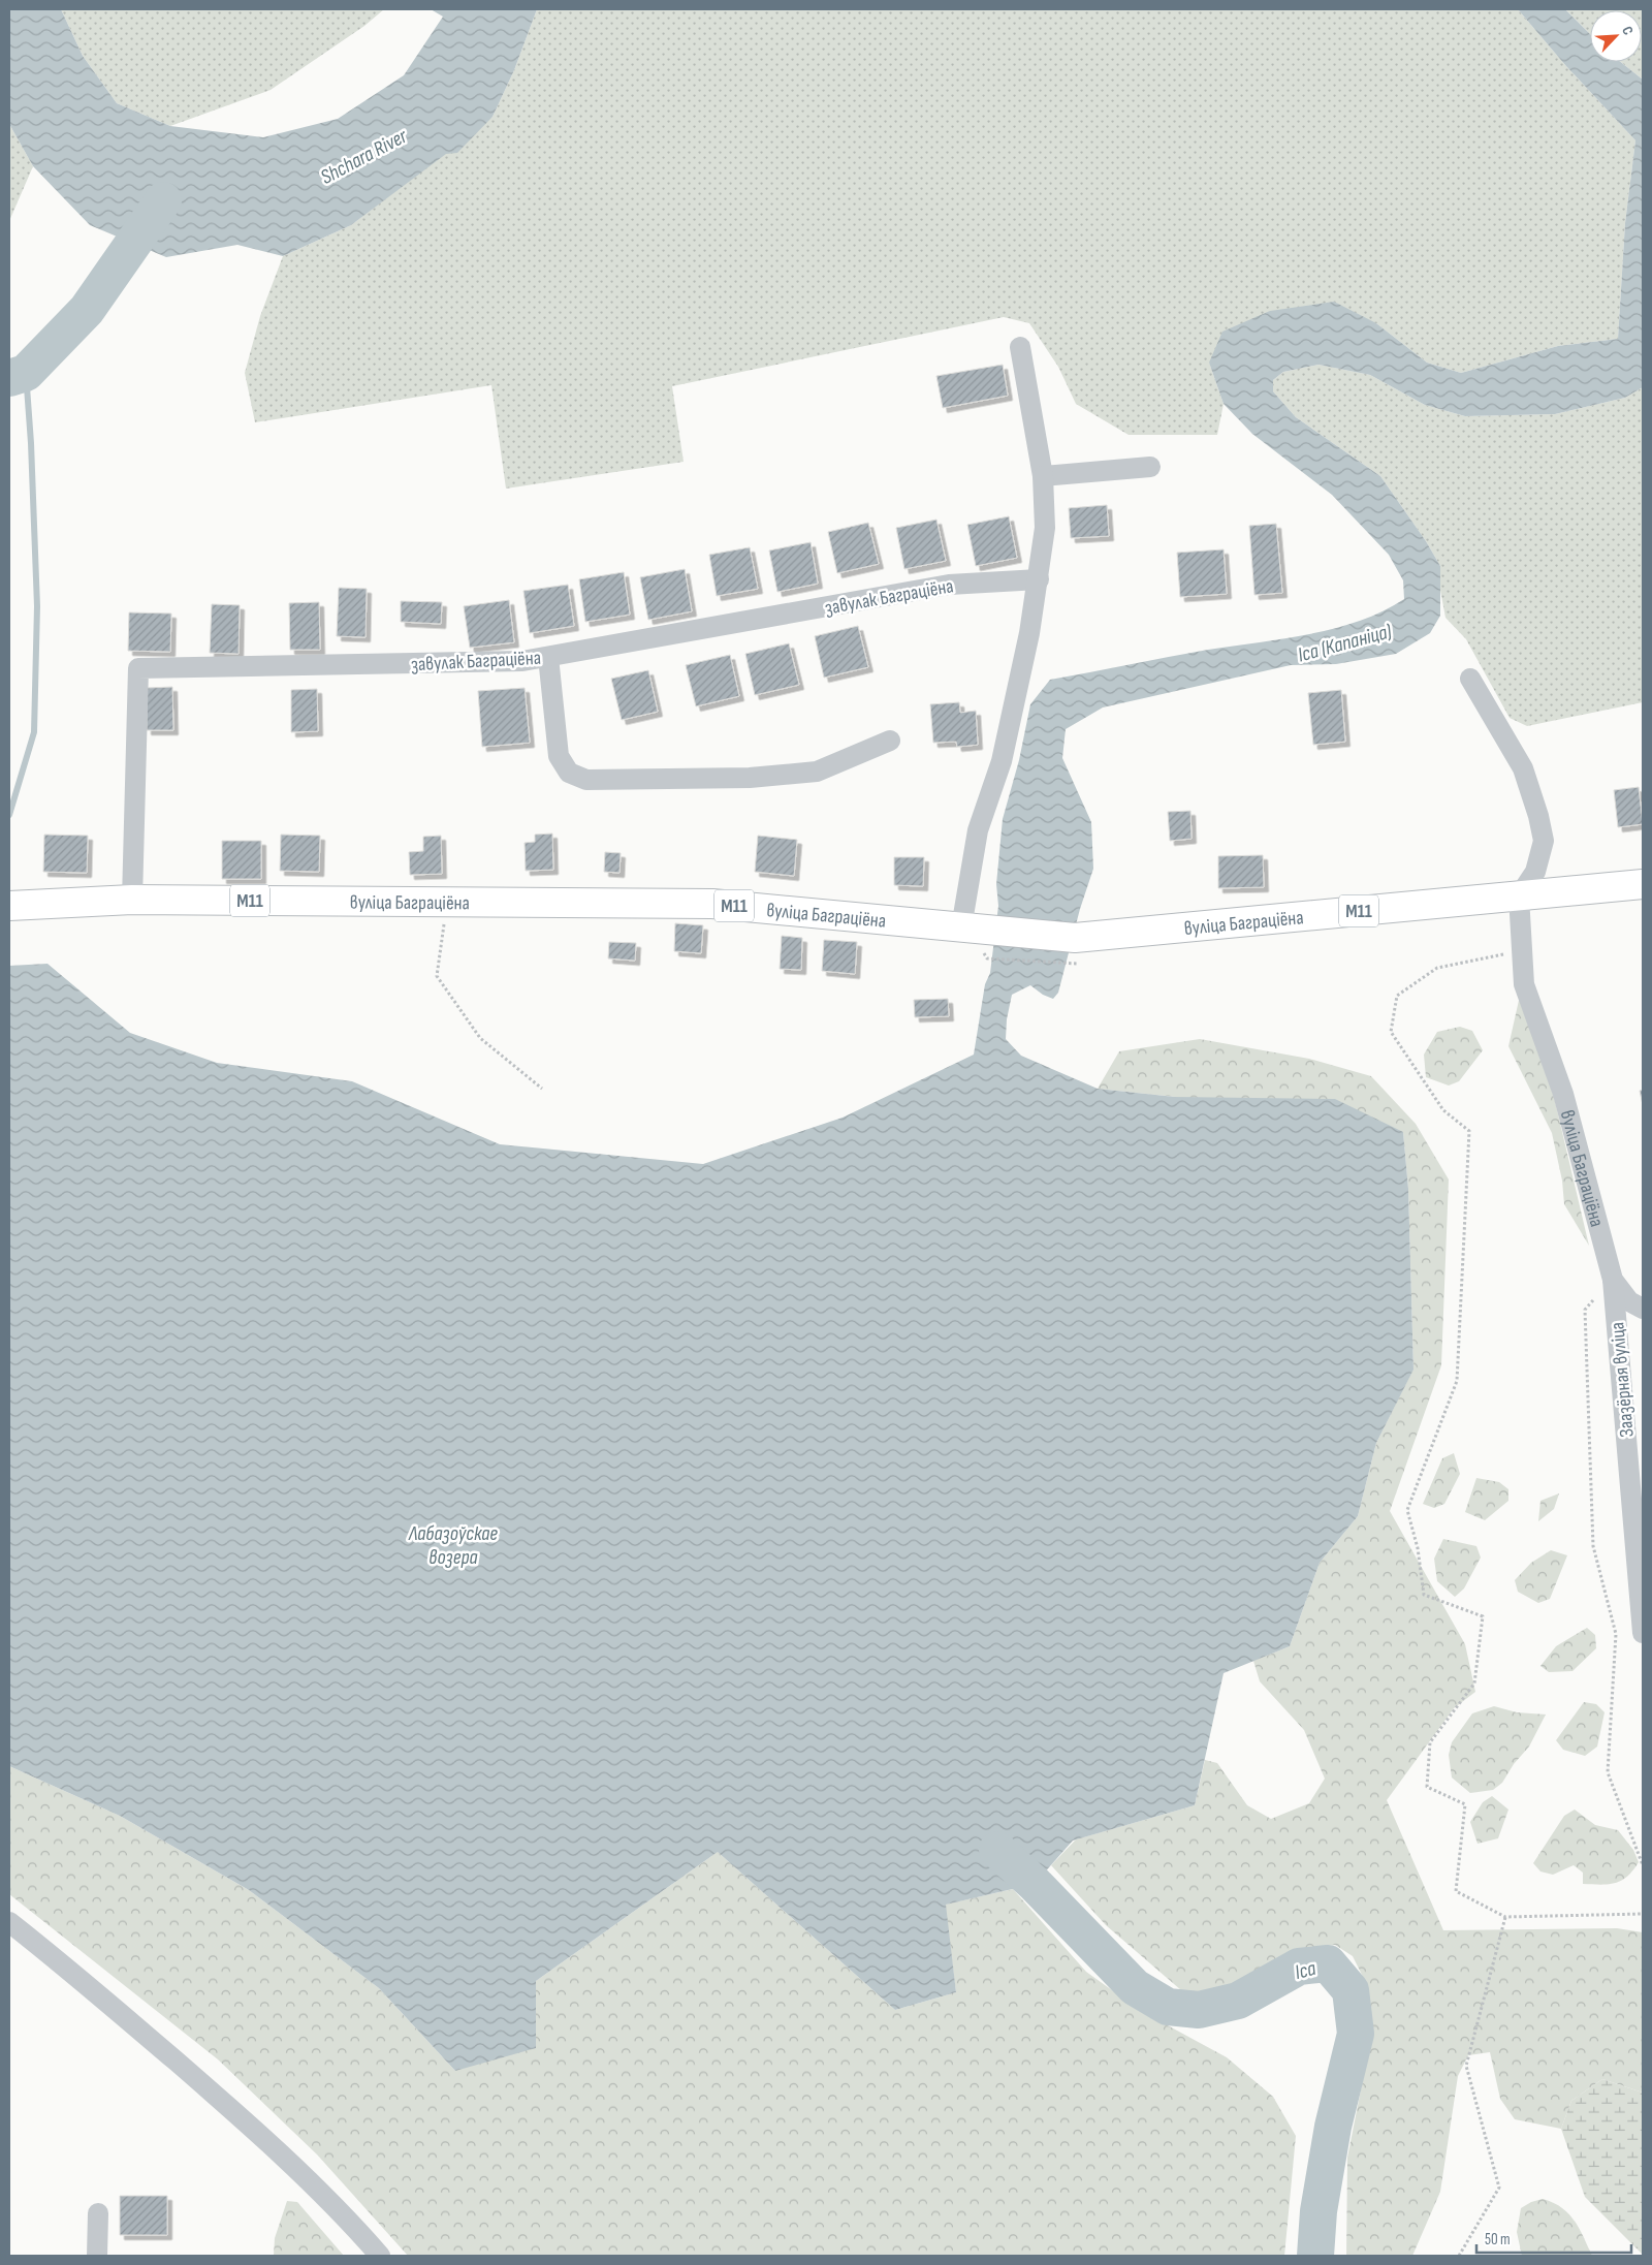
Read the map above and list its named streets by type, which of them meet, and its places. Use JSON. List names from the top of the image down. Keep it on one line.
{"streets":{"highway":["М11","вуліца Баграціёна"],"street":["завулак Баграціёна","Заазёрная вуліца"]},"crossings":[["завулак Баграціёна","вуліца Баграціёна"],["вуліца Баграціёна","Заазёрная вуліца"]],"water":["Shchara River","Іса (Капаніца)","Лабазоўскае возера","Іса"],"scale_bar":"50 m","north":"top right"}
